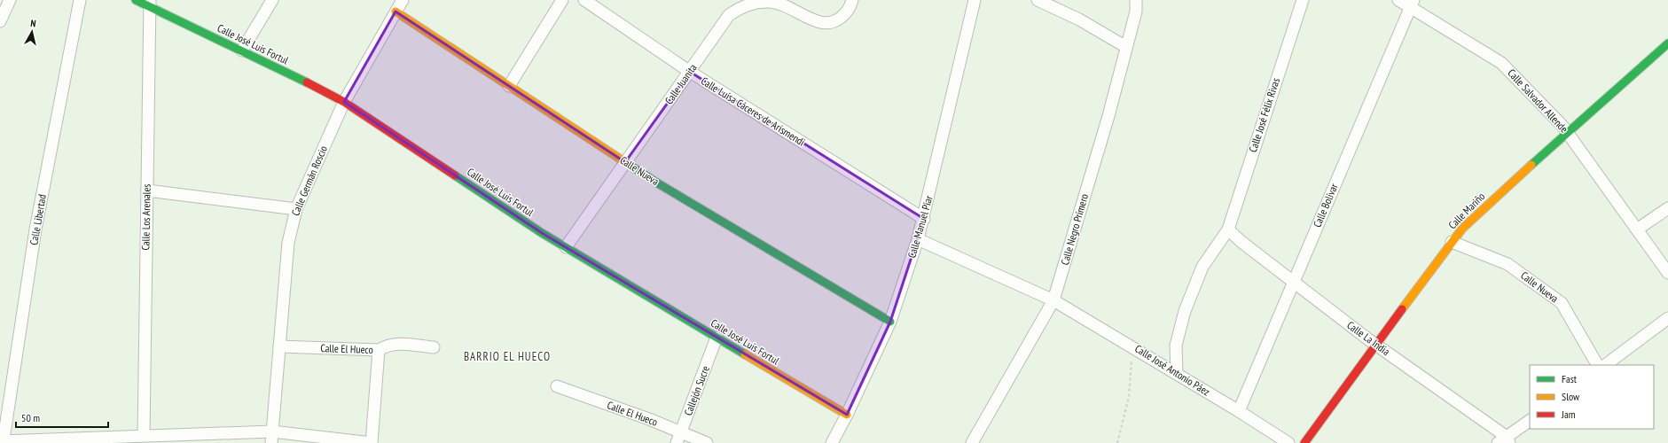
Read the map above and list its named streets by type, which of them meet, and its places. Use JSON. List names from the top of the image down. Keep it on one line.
{"streets":{"street":["Calle José Luis Fortul","Calle Juanita","Calle Salvador Allende","Calle Luisa Cáceres de Arismendi","Calle José Félix Rivas","Calle Nueva","Calle Germán Roscio","Calle Bolívar","Calle Mariño","Calle Los Arenales","Calle Libertad","Calle Manuel Piar","Calle Negro Primero","Calle La India","Calle El Hueco","Calle José Antonio Páez","Callejón Sucre"]},"crossings":[["Calle José Luis Fortul","Calle Juanita"],["Calle José Luis Fortul","Calle Germán Roscio"],["Calle José Luis Fortul","Calle Los Arenales"],["Calle José Luis Fortul","Calle Manuel Piar"],["Calle José Luis Fortul","Callejón Sucre"],["Calle Juanita","Calle Luisa Cáceres de Arismendi"],["Calle Juanita","Calle Nueva"],["Calle Salvador Allende","Calle Bolívar"],["Calle Salvador Allende","Calle Mariño"],["Calle Luisa Cáceres de Arismendi","Calle Manuel Piar"],["Calle José Félix Rivas","Calle La India"],["Calle José Félix Rivas","Calle José Antonio Páez"],["Calle Nueva","Calle Germán Roscio"],["Calle Nueva","Calle Mariño"],["Calle Nueva","Calle Manuel Piar"],["Calle Germán Roscio","Calle El Hueco"],["Calle Bolívar","Calle La India"],["Calle Bolívar","Calle José Antonio Páez"],["Calle Mariño","Calle La India"],["Calle Negro Primero","Calle José Antonio Páez"],["Calle El Hueco","Callejón Sucre"]],"districts":["BARRIO EL HUECO"],"legend":["Fast","Slow","Jam"],"scale_bar":"50 m","north":"top"}
